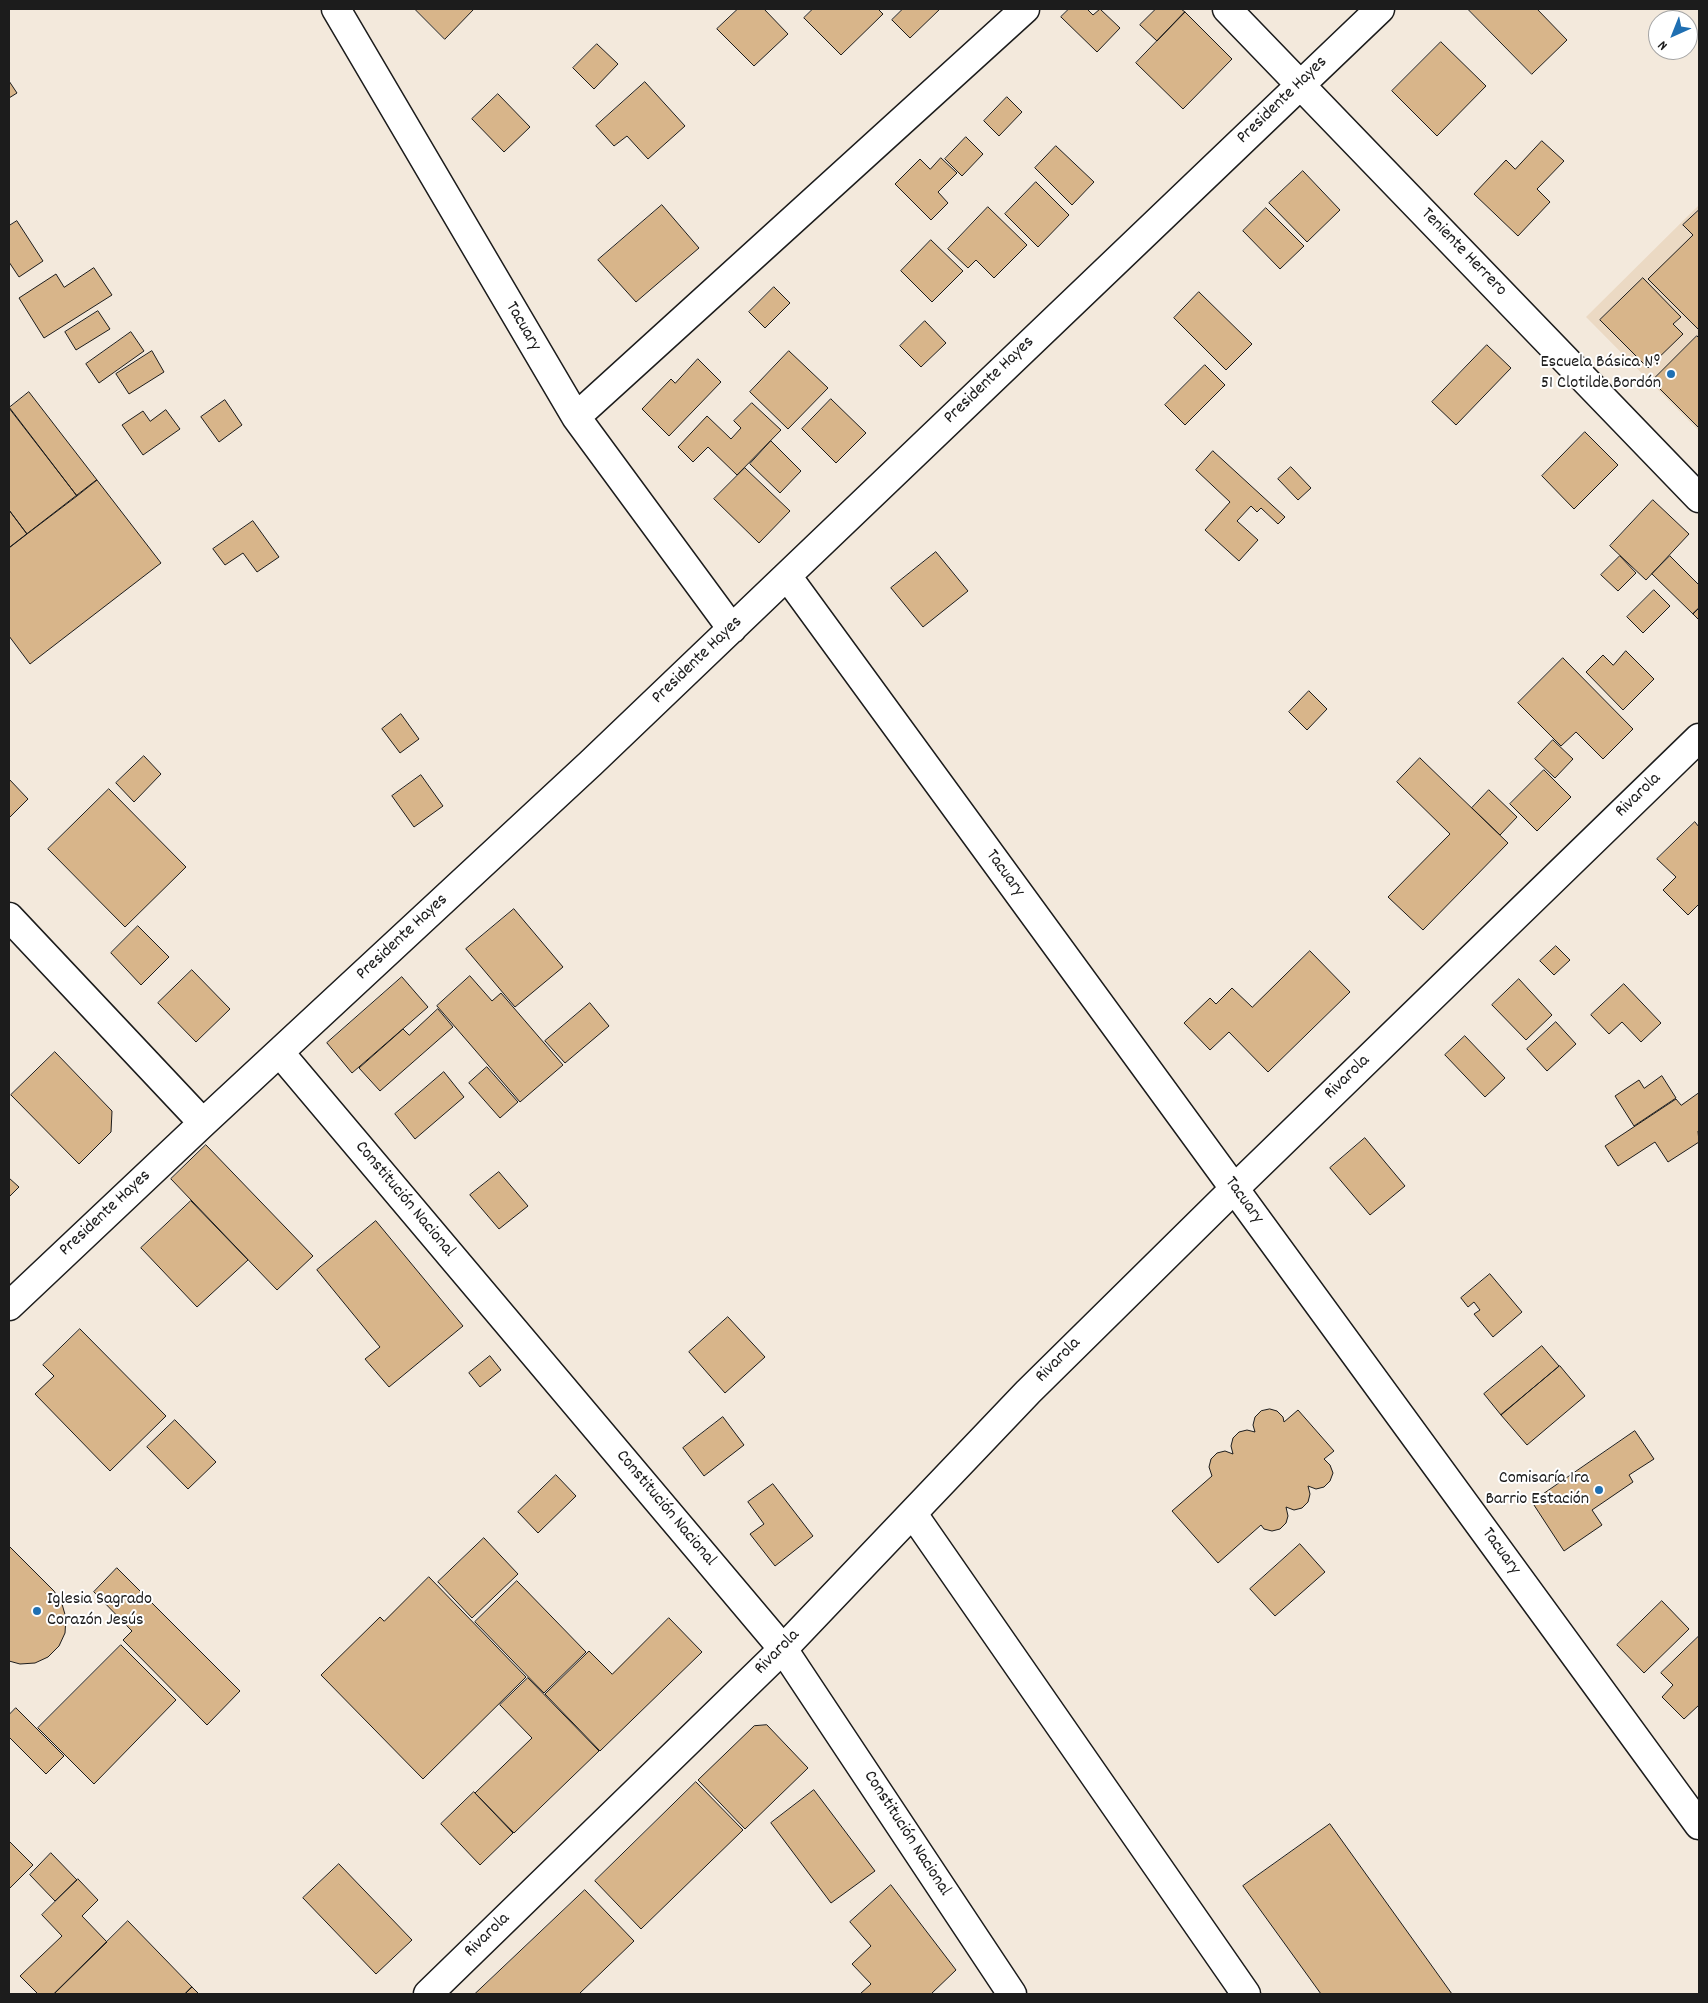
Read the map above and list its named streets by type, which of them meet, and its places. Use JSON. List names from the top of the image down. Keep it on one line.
{"streets":{"street":["Presidente Hayes","Teniente Herrero","Tacuary","Rivarola","Constitución Nacional"]},"crossings":[["Presidente Hayes","Teniente Herrero"],["Presidente Hayes","Tacuary"],["Presidente Hayes","Constitución Nacional"],["Tacuary","Rivarola"],["Rivarola","Constitución Nacional"]],"places":["Escuela Básica Nº 51 Clotilde Bordón","Comisaría 1ra Barrio Estación","Iglesia Sagrado Corazón Jesús"],"north":"bottom left"}
